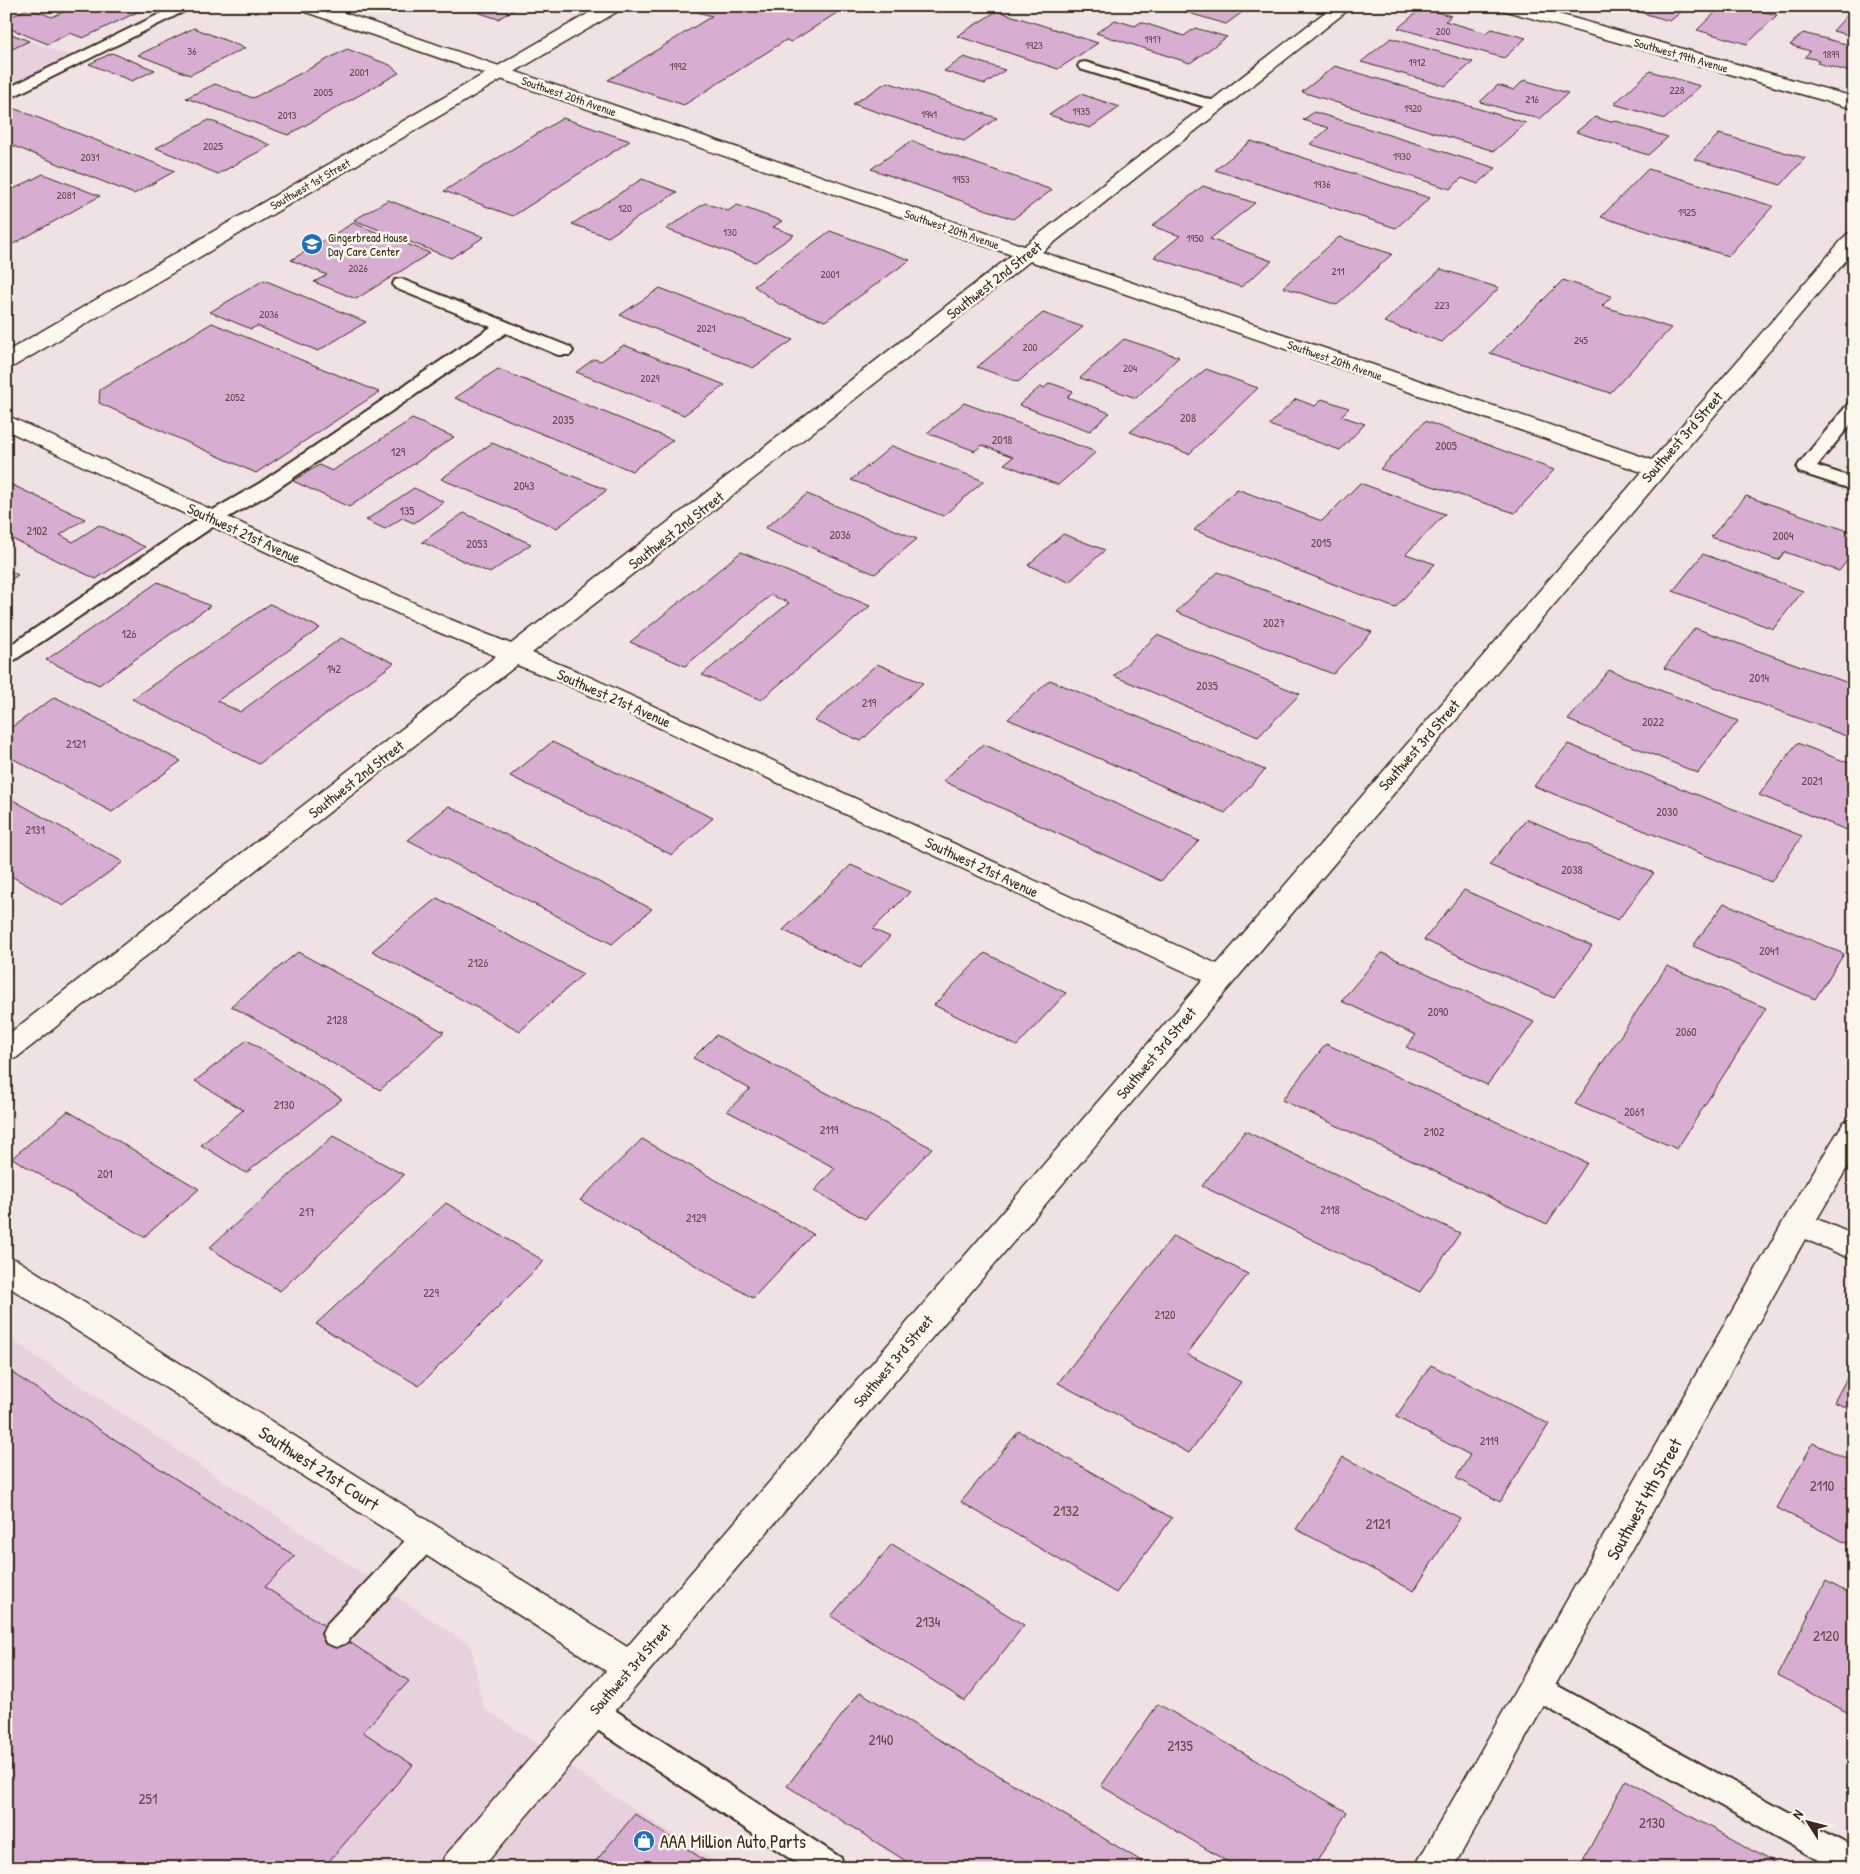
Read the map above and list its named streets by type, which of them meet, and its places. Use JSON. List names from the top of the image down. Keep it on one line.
{"streets":{"street":["Southwest 19th Avenue","Southwest 20th Avenue","Southwest 1st Street","Southwest 2nd Street","Southwest 3rd Street","Southwest 21st Avenue","Southwest 21st Court","Southwest 4th Street"]},"crossings":[["Southwest 20th Avenue","Southwest 1st Street"],["Southwest 20th Avenue","Southwest 2nd Street"],["Southwest 20th Avenue","Southwest 3rd Street"],["Southwest 2nd Street","Southwest 21st Avenue"],["Southwest 3rd Street","Southwest 21st Avenue"],["Southwest 3rd Street","Southwest 21st Court"]],"places":{"school or university":["Gingerbread House Day Care Center"],"shop":["AAA Million Auto Parts"]},"house_numbers":["200","1917","1923","36","1899","1912","1992","2001","228","2005","216","1920","1935","1941","2013","2025","1930","2031","1953","1936","2081","120","1925","130","1950","2026","211","2001","223","2036","2021","245","200","204","2029","2052","208","2035","2018","2005","129","2043","135","2102","2036","2004","2015","2053","2027","126","142","2014","2035","219","2022","2121","2021","2030","2131","2038","2041","2126","2090","2128","2060","2130","2061","2119","2102","201","2118","217","2129","229","2120","2119","2110","2132","2121","2134","2120","2140","2135","251","2130"],"north":"top left"}
